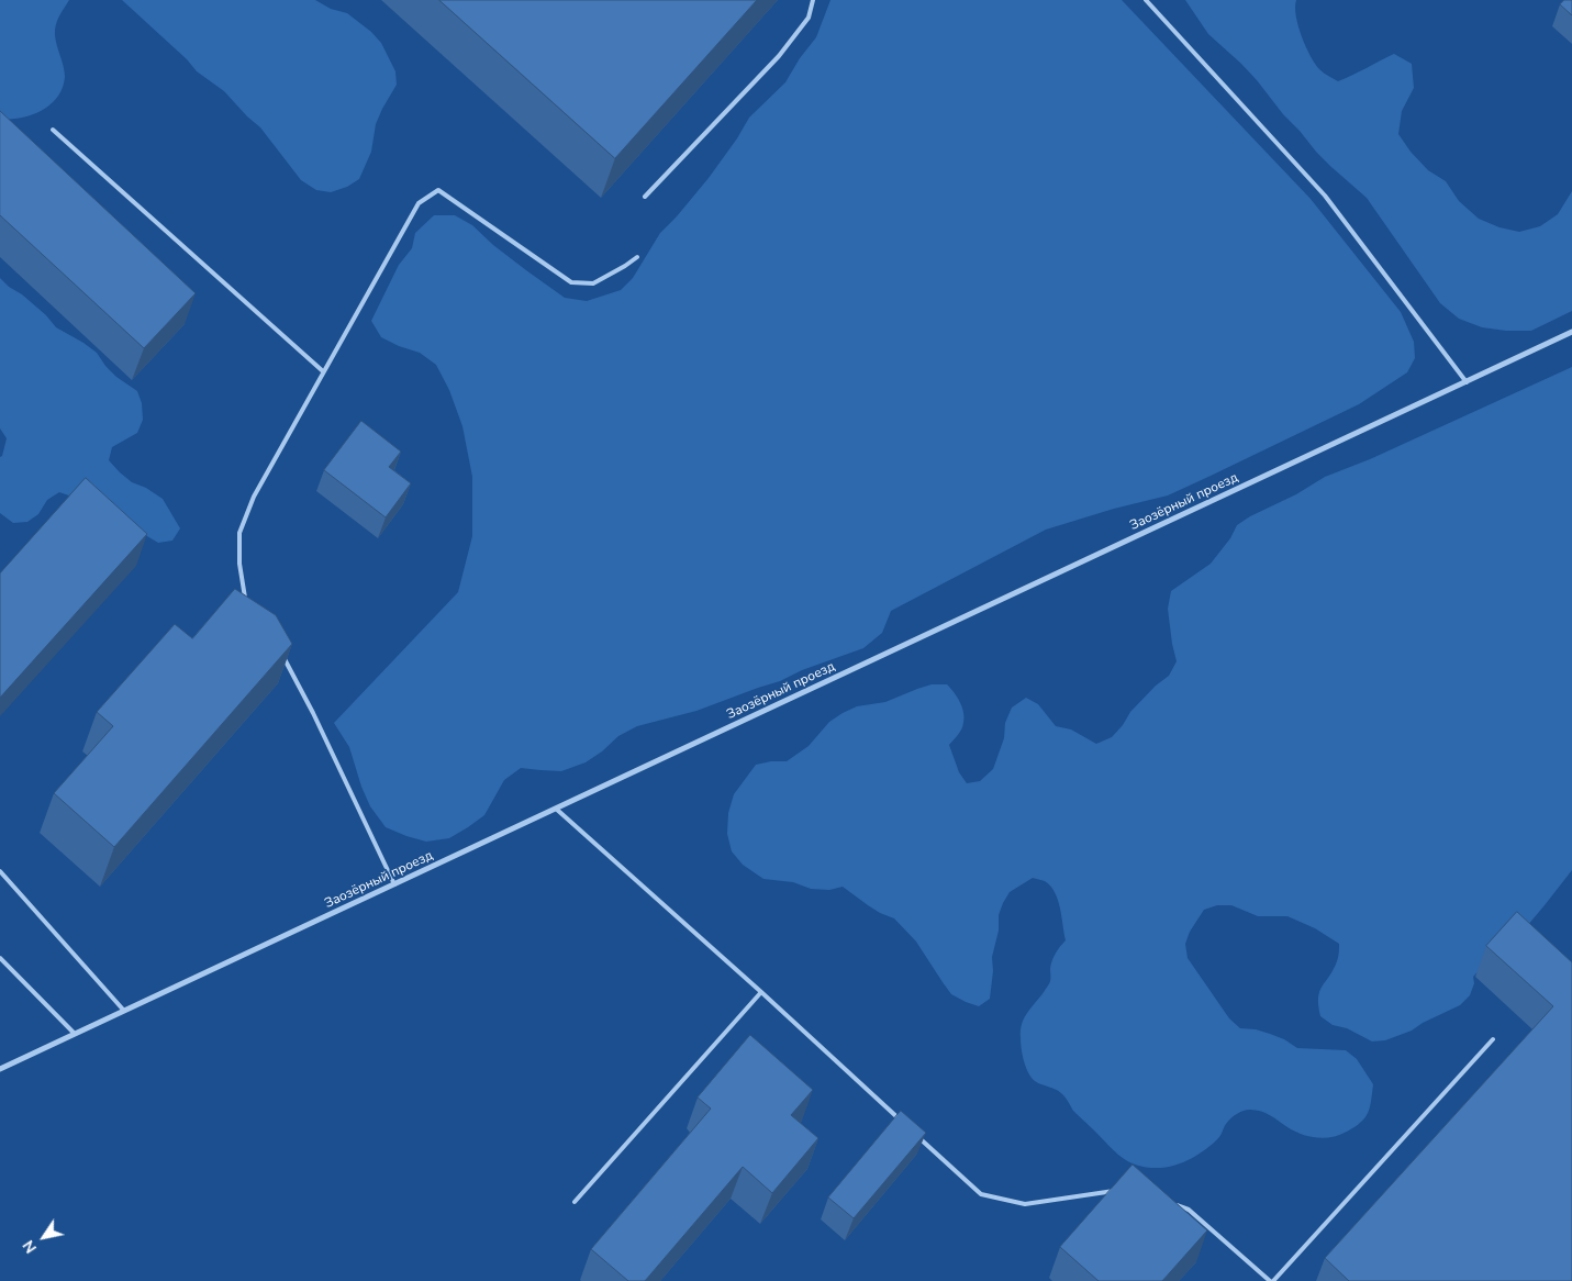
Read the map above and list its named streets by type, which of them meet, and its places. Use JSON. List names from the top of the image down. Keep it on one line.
{"streets":{"street":["Заозёрный проезд"]},"north":"bottom left"}
